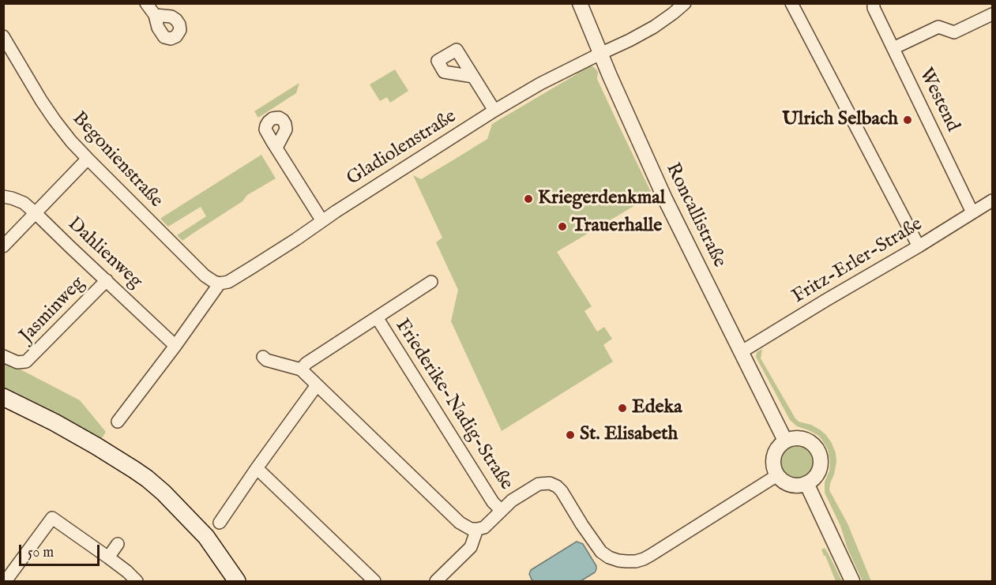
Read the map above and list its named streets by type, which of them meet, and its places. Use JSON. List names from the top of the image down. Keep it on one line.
{"streets":{"street":["Westend","Gladiolenstraße","Begonienstraße","Roncallistraße","Dahlienweg","Fritz-Erler-Straße","Jasminweg","Friederike-Nadig-Straße"]},"crossings":[["Westend","Fritz-Erler-Straße"],["Gladiolenstraße","Begonienstraße"],["Gladiolenstraße","Roncallistraße"],["Gladiolenstraße","Dahlienweg"],["Roncallistraße","Fritz-Erler-Straße"],["Dahlienweg","Jasminweg"]],"places":["Ulrich Selbach","Kriegerdenkmal","Trauerhalle","Edeka","St. Elisabeth"],"scale_bar":"50 m"}
